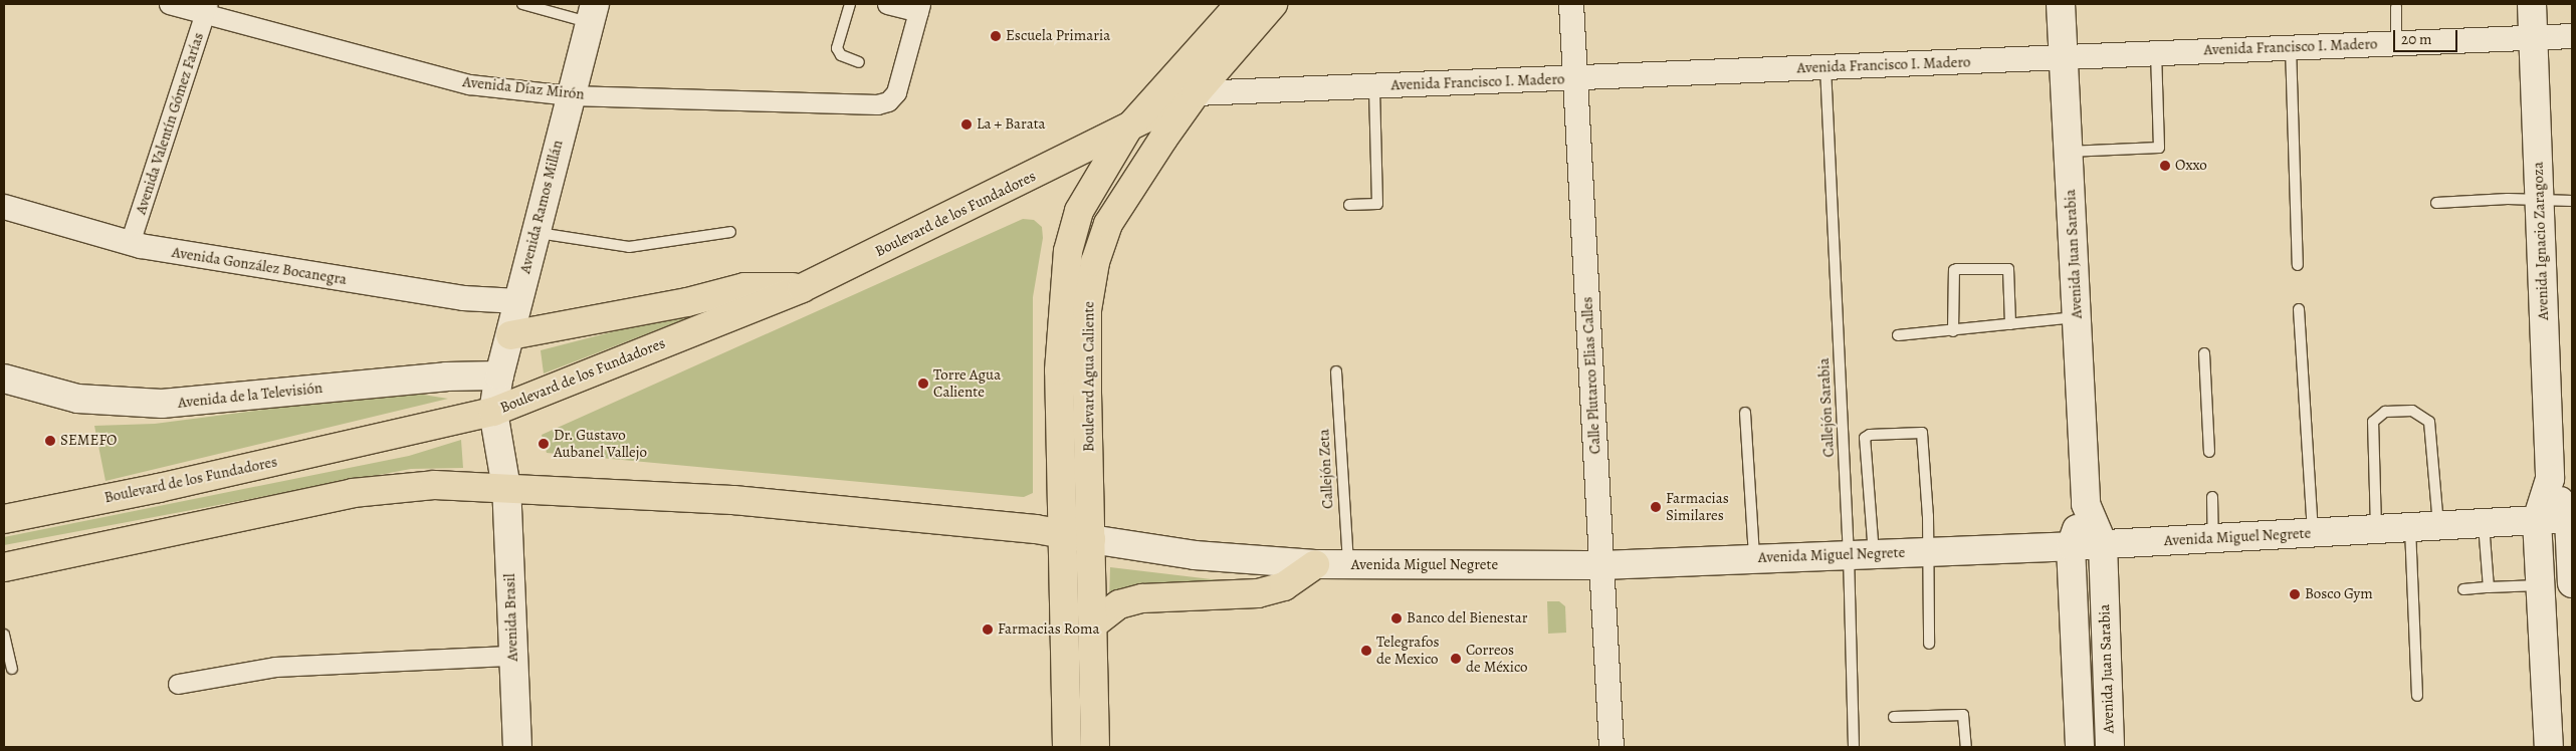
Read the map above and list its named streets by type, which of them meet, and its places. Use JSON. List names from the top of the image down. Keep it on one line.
{"streets":{"main road":["Avenida Ramos Millán","Boulevard de los Fundadores","Avenida Ignacio Zaragoza","Avenida Juan Sarabia","Boulevard Agua Caliente","Avenida de la Televisión","Avenida Miguel Negrete","Avenida Brasil"],"street":["Avenida Francisco I. Madero","Avenida Díaz Mirón","Avenida Valentín Gómez Farías","Avenida González Bocanegra","Calle Plutarco Elias Calles"],"lane":["Callejón Sarabia","Callejón Zeta"]},"crossings":[["Avenida Francisco I. Madero","Boulevard de los Fundadores"],["Avenida Francisco I. Madero","Avenida Ignacio Zaragoza"],["Avenida Francisco I. Madero","Avenida Juan Sarabia"],["Avenida Francisco I. Madero","Calle Plutarco Elias Calles"],["Avenida Francisco I. Madero","Boulevard Agua Caliente"],["Avenida Francisco I. Madero","Callejón Sarabia"],["Avenida Díaz Mirón","Avenida Valentín Gómez Farías"],["Avenida Díaz Mirón","Avenida Ramos Millán"],["Avenida Valentín Gómez Farías","Avenida González Bocanegra"],["Avenida Ramos Millán","Boulevard de los Fundadores"],["Avenida Ramos Millán","Avenida González Bocanegra"],["Avenida Ramos Millán","Avenida de la Televisión"],["Avenida Ramos Millán","Avenida Brasil"],["Boulevard de los Fundadores","Boulevard Agua Caliente"],["Boulevard de los Fundadores","Avenida Brasil"],["Avenida Ignacio Zaragoza","Avenida Miguel Negrete"],["Avenida Juan Sarabia","Avenida Miguel Negrete"],["Calle Plutarco Elias Calles","Avenida Miguel Negrete"],["Boulevard Agua Caliente","Avenida Miguel Negrete"],["Callejón Sarabia","Avenida Miguel Negrete"],["Callejón Zeta","Avenida Miguel Negrete"]],"places":["Escuela Primaria","La + Barata","Oxxo","Torre Agua Caliente","SEMEFO","Dr. Gustavo Aubanel Vallejo","Farmacias Similares","Bosco Gym","Banco del Bienestar","Farmacias Roma","Telegrafos de Mexico","Correos de México"],"scale_bar":"20 m"}
